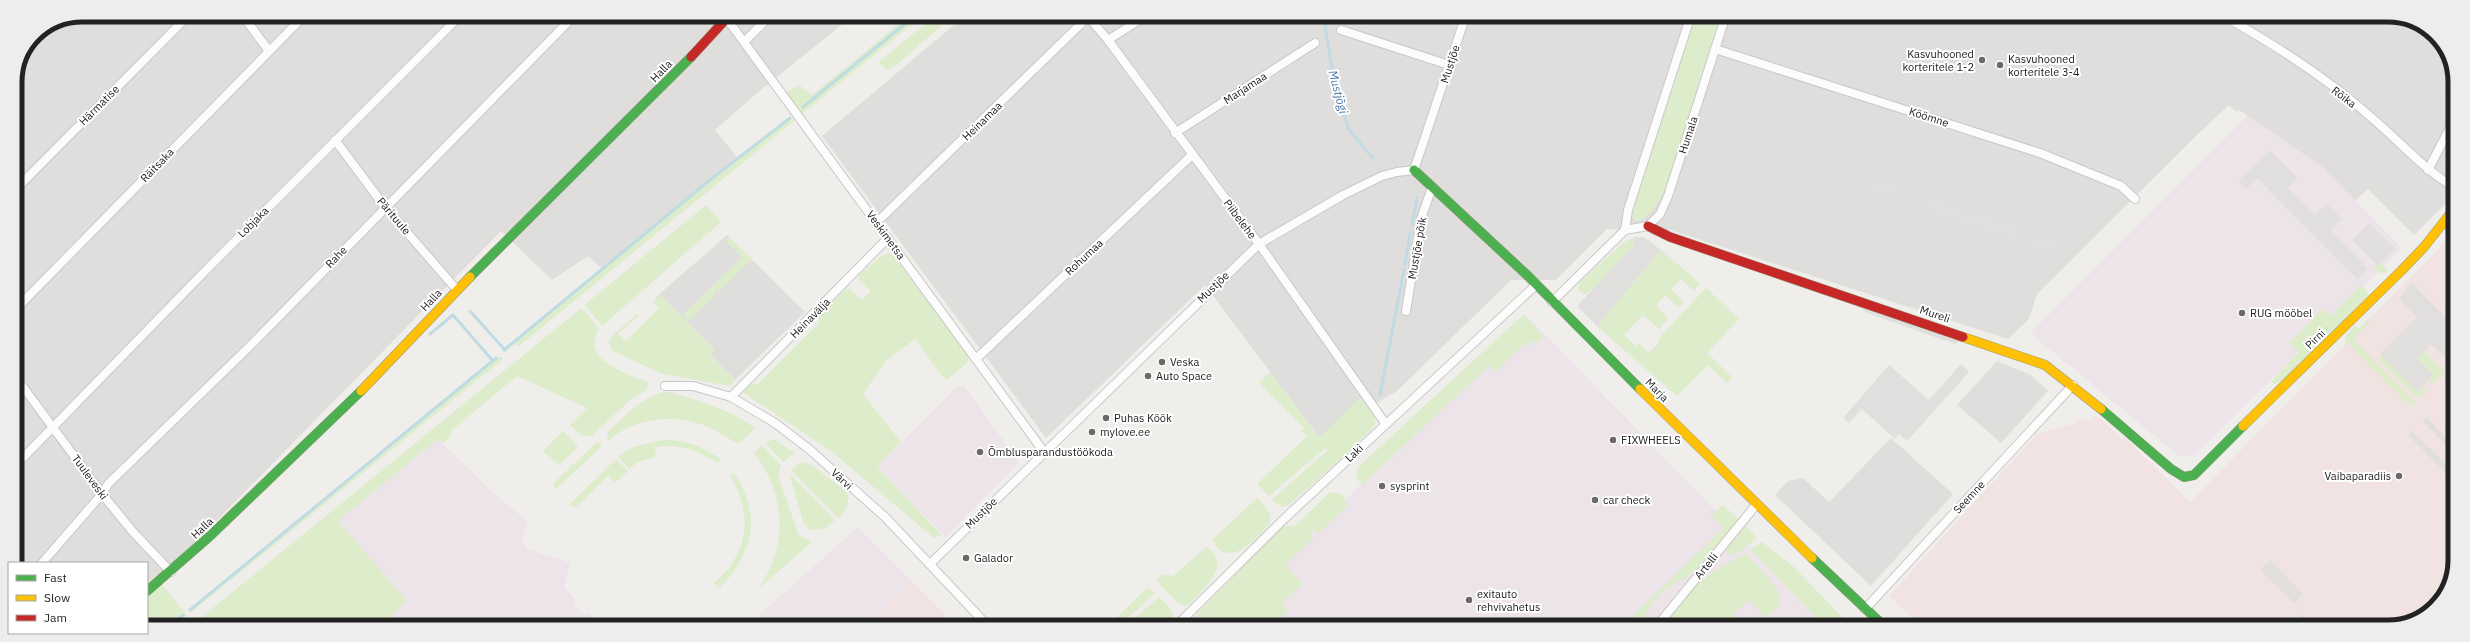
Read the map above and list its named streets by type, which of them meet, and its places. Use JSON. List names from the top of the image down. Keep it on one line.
{"streets":{"street":["Mustjõe","Halla","Marjamaa","Rõika","Härmatise","Köömne","Heinamaa","Humala","Räitsaka","Pärituule","Piibelehe","Lobjaka","Veskimetsa","Mustjõe põik","Rahe","Rohumaa","Mureli","Heinavälja","Pirni","Marja","Laki","Tuuleveski","Värvi","Seemne","Artelli"]},"crossings":[["Mustjõe","Piibelehe"],["Mustjõe","Veskimetsa"],["Mustjõe","Marja"],["Mustjõe","Värvi"],["Halla","Pärituule"],["Halla","Tuuleveski"],["Marjamaa","Piibelehe"],["Köömne","Humala"],["Heinamaa","Veskimetsa"],["Humala","Mureli"],["Pärituule","Lobjaka"],["Pärituule","Rahe"],["Piibelehe","Rohumaa"],["Piibelehe","Laki"],["Lobjaka","Tuuleveski"],["Veskimetsa","Rohumaa"],["Veskimetsa","Heinavälja"],["Mustjõe põik","Marja"],["Rahe","Tuuleveski"],["Mureli","Pirni"],["Mureli","Seemne"],["Heinavälja","Värvi"],["Marja","Laki"],["Marja","Seemne"],["Marja","Artelli"]],"water":["Mustjõgi"],"places":["Kasvuhooned korteritele 1-2","Kasvuhooned korteritele 3-4","RUG mööbel","Veska","Auto Space","Puhas Köök","mylove.ee","FIXWHEELS","Õmblusparandustöökoda","Vaibaparadiis","sysprint","car check","Galador","exitauto rehvivahetus"],"legend":["Fast","Slow","Jam"]}
